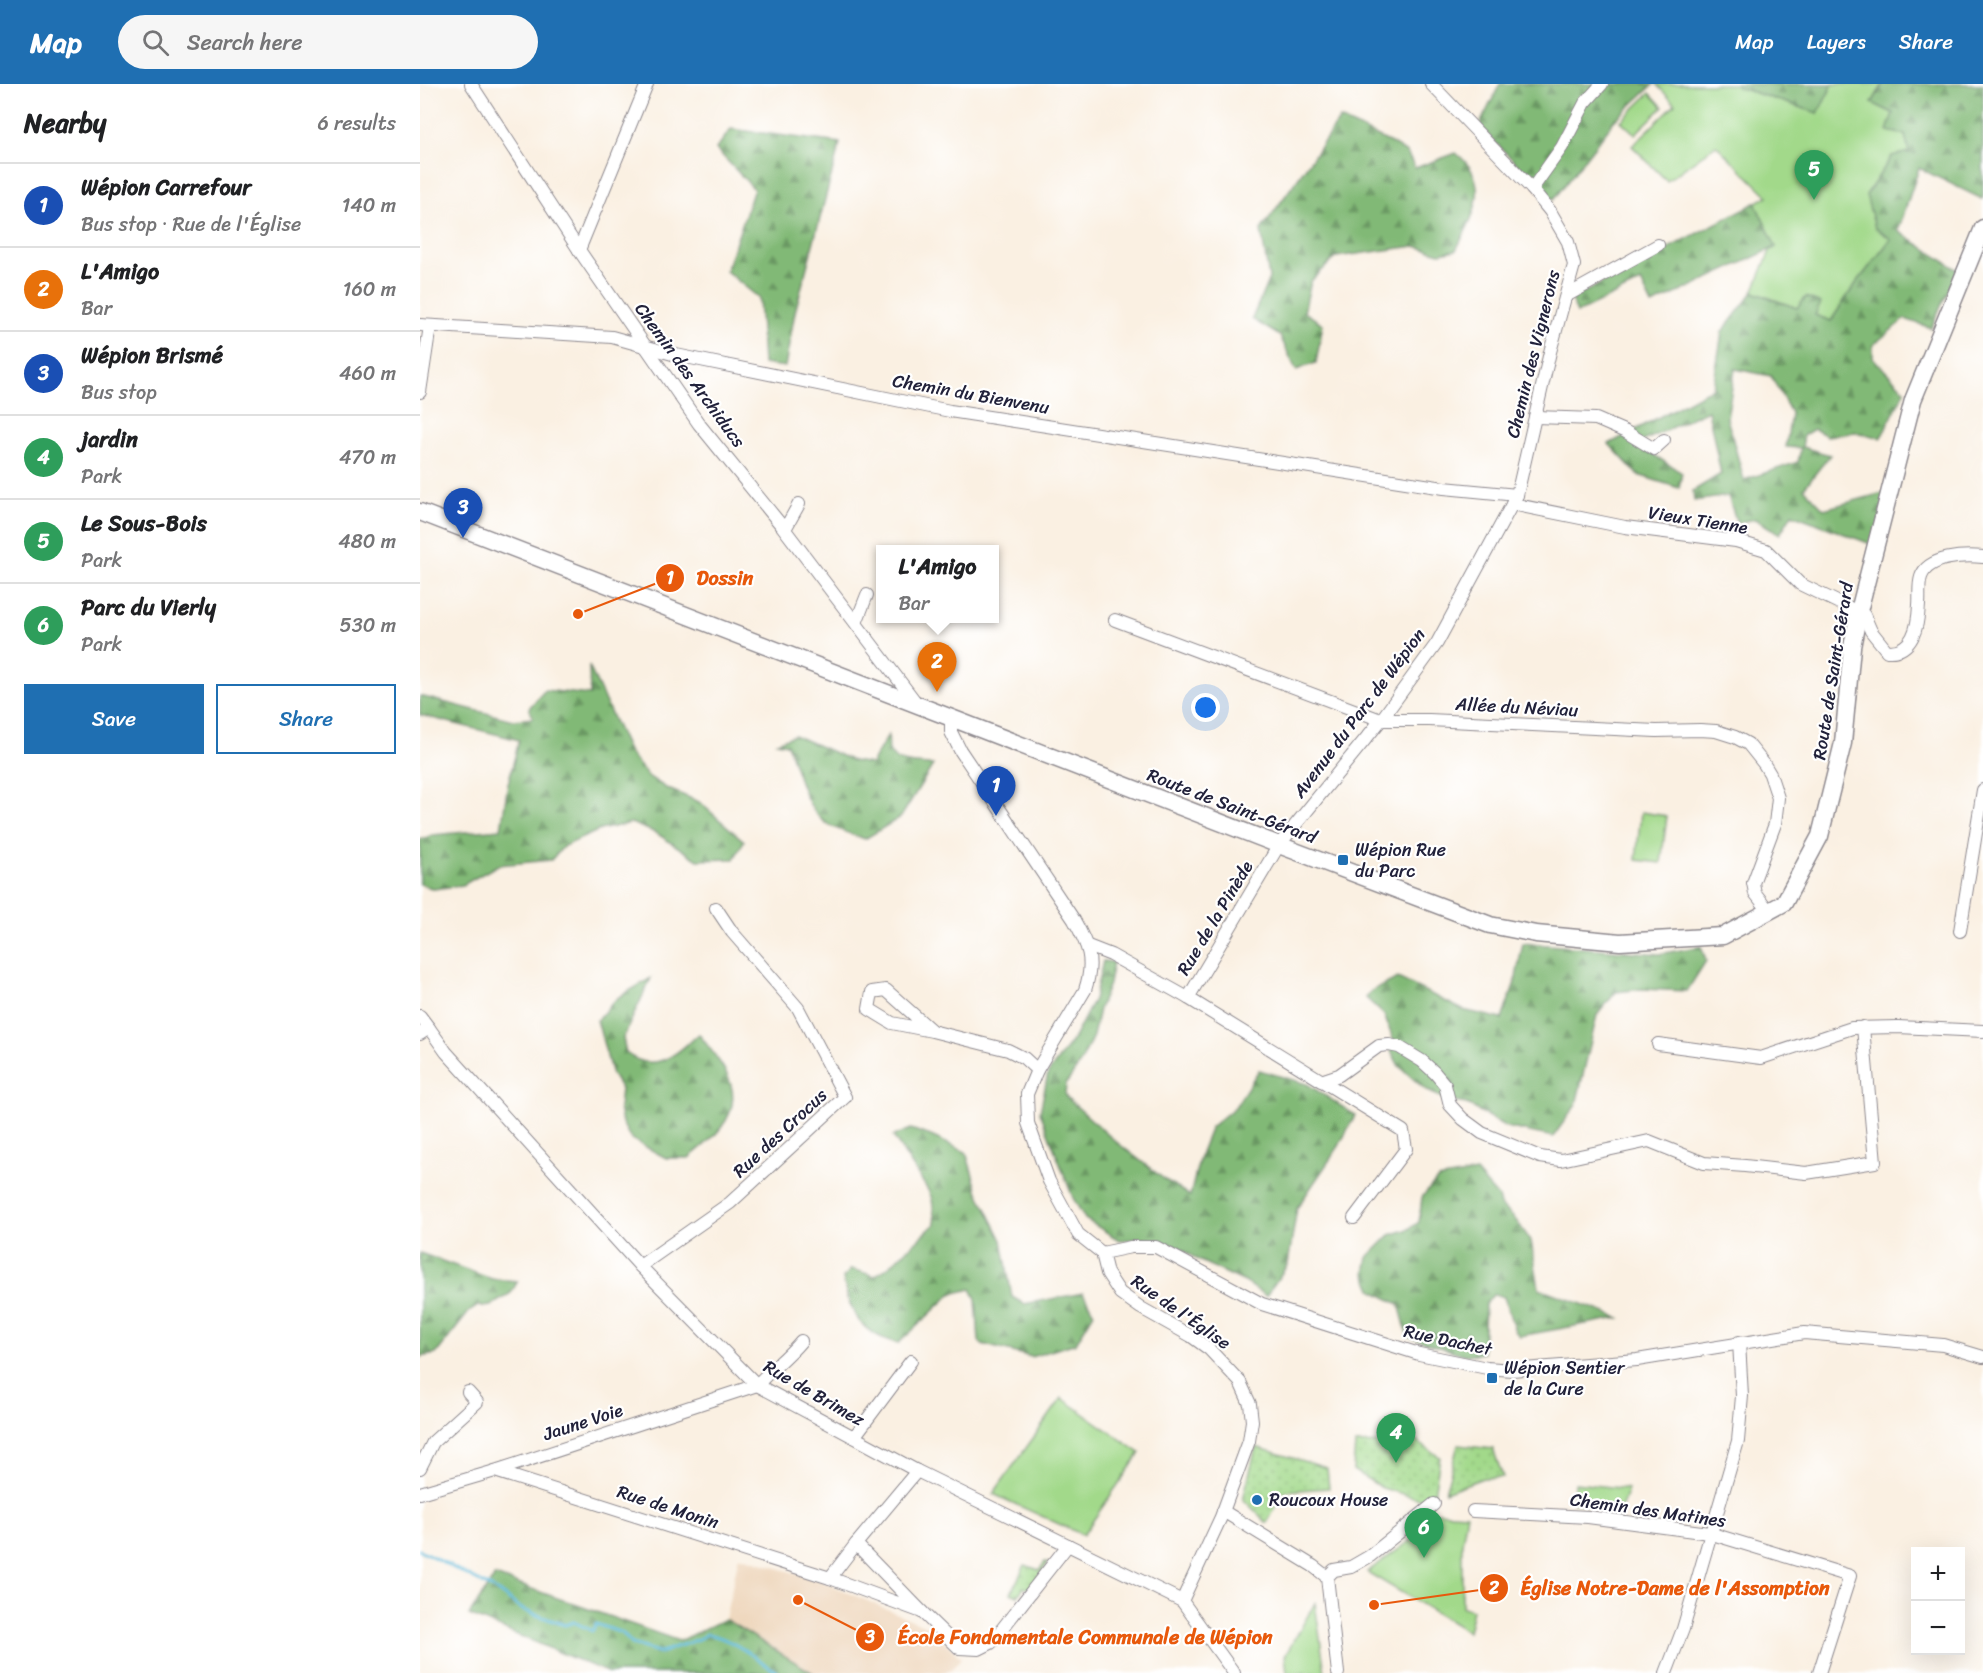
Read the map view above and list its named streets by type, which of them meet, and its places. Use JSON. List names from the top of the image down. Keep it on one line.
{"streets":{"main road":["Route de Saint-Gérard"],"street":["Chemin des Vignerons","Chemin des Archiducs","Chemin du Bienvenu","Vieux Tienne","Allée du Néviau","Avenue du Parc de Wépion","Rue de la Pinède","Rue des Crocus","Rue de l'Église","Rue Dachet","Rue de Brimez","Jaune Voie","Rue de Monin","Chemin des Matines"]},"crossings":[["Chemin des Vignerons","Chemin du Bienvenu"],["Chemin des Vignerons","Vieux Tienne"],["Chemin des Vignerons","Avenue du Parc de Wépion"],["Chemin des Archiducs","Chemin du Bienvenu"],["Chemin des Archiducs","Route de Saint-Gérard"],["Chemin du Bienvenu","Vieux Tienne"],["Chemin du Bienvenu","Avenue du Parc de Wépion"],["Vieux Tienne","Route de Saint-Gérard"],["Vieux Tienne","Avenue du Parc de Wépion"],["Route de Saint-Gérard","Allée du Néviau"],["Route de Saint-Gérard","Avenue du Parc de Wépion"],["Route de Saint-Gérard","Rue de la Pinède"],["Allée du Néviau","Avenue du Parc de Wépion"],["Avenue du Parc de Wépion","Rue de la Pinède"],["Rue des Crocus","Rue de Brimez"],["Rue de l'Église","Rue Dachet"],["Rue de l'Église","Rue de Brimez"],["Rue de Brimez","Jaune Voie"],["Jaune Voie","Rue de Monin"]],"places":{"other":["Dossin","Roucoux House","École Fondamentale Communale de Wépion","Église Notre-Dame de l'Assomption"],"transit":["Wépion Rue du Parc","Wépion Sentier de la Cure"]},"page":{"header":"Map","search":"Search here","nav":["Map","Layers","Share"],"heading":["Nearby","6 results"],"pins":["5","3","2","1","4","6"],"list":[{"mark":"1","name":"Wépion Carrefour","note":"Bus stop · Rue de l'Église","value":"140 m"},{"mark":"2","name":"L'Amigo","note":"Bar","value":"160 m"},{"mark":"3","name":"Wépion Brismé","note":"Bus stop","value":"460 m"},{"mark":"4","name":"jardin","note":"Park","value":"470 m"},{"mark":"5","name":"Le Sous-Bois","note":"Park","value":"480 m"},{"mark":"6","name":"Parc du Vierly","note":"Park","value":"530 m"}],"popup":["L'Amigo","Bar"],"buttons":["Save","Share"],"map_buttons":["+","−"]}}
